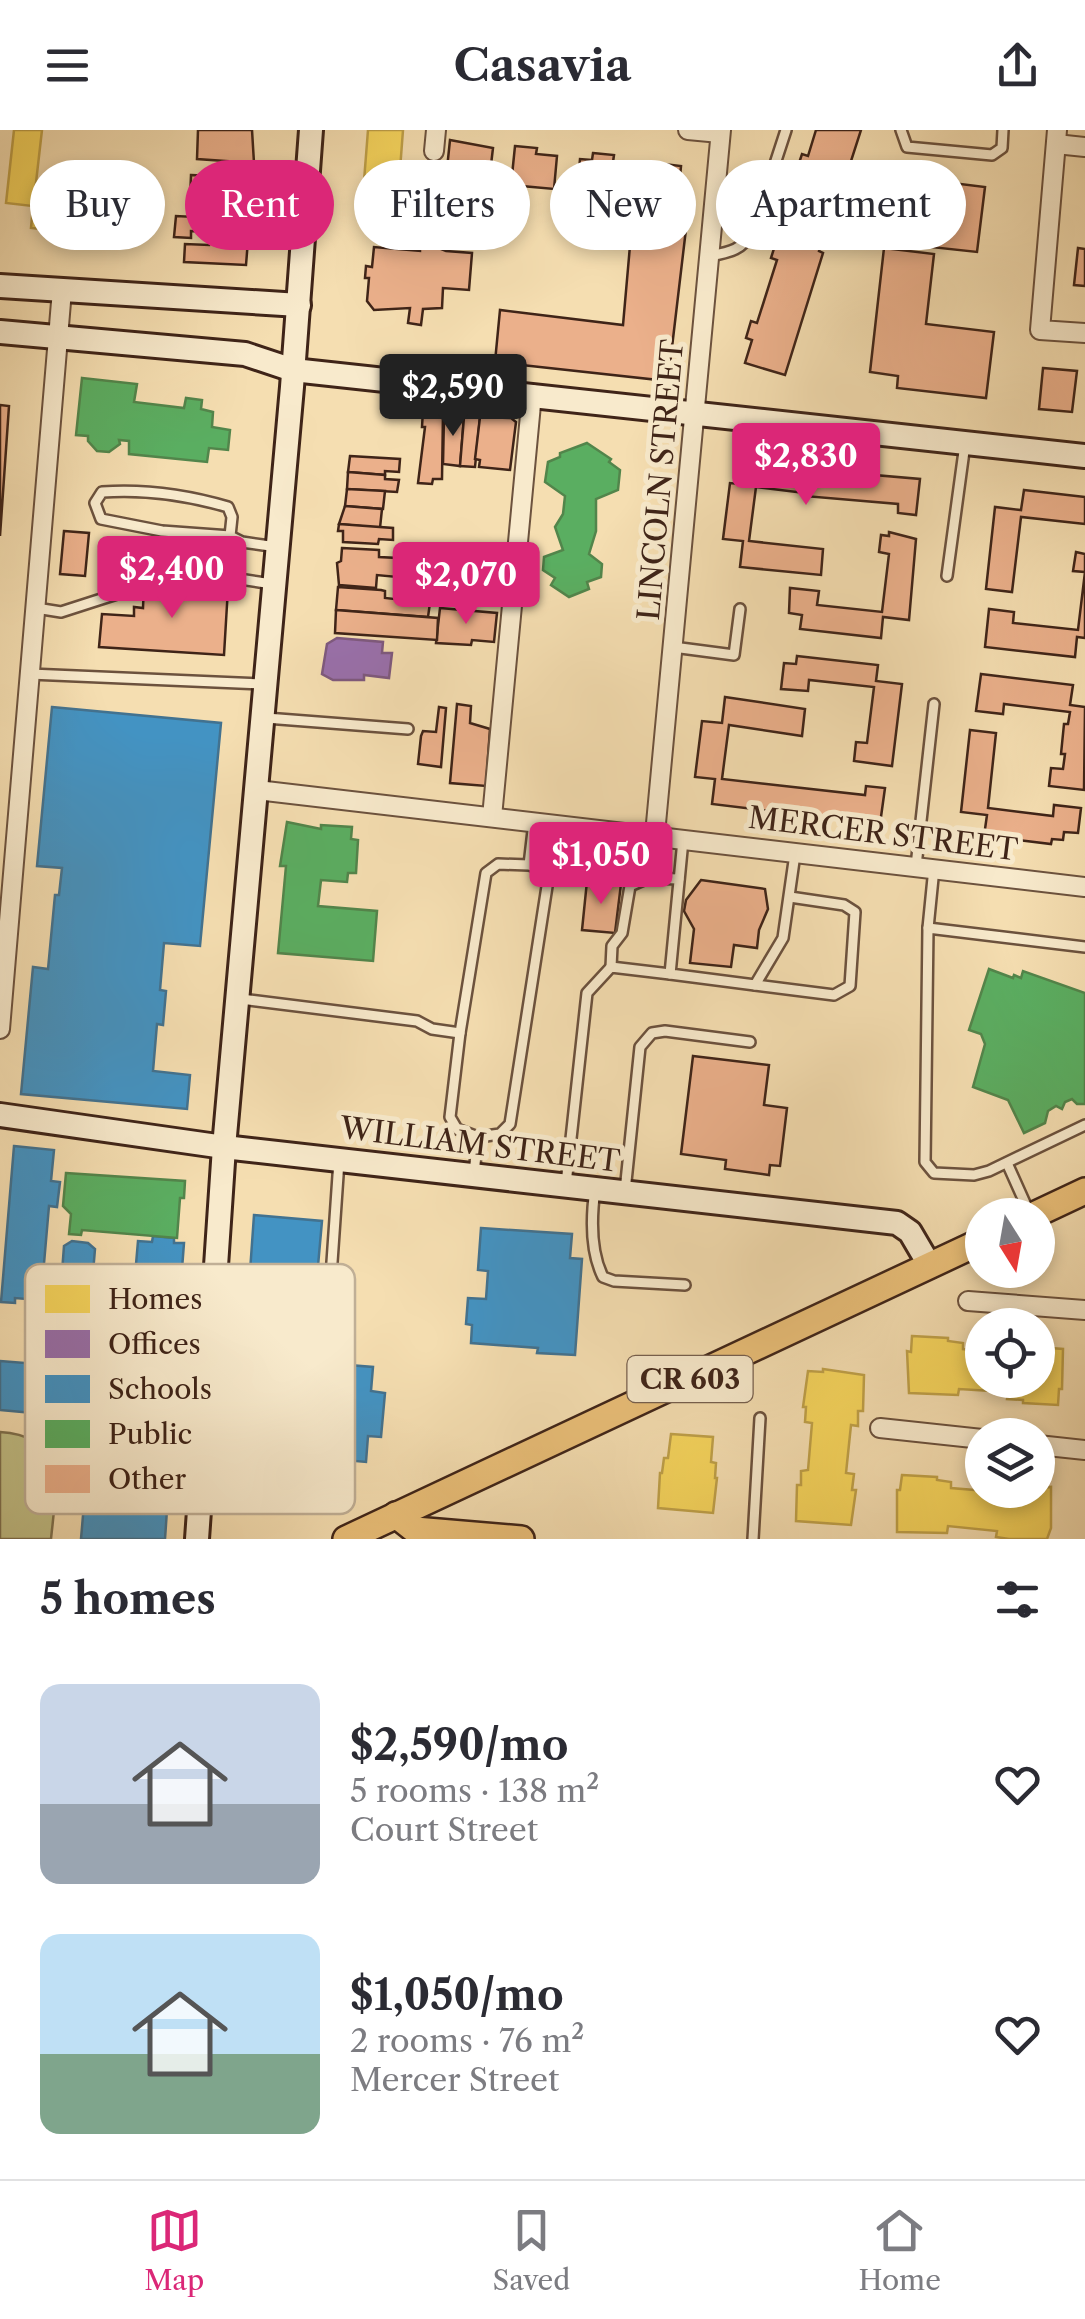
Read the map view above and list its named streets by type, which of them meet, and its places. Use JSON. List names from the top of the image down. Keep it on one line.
{"streets":{"main road":["CR 603"],"street":["LINCOLN STREET","MERCER STREET","WILLIAM STREET"]},"crossings":[["LINCOLN STREET","MERCER STREET"],["WILLIAM STREET","CR 603"]],"legend":["Homes","Offices","Schools","Public","Other"],"north":"bottom","page":{"header":"Casavia","chip":["Buy","Rent","Filters","New","Apartment"],"price":["$2,590","$2,830","$2,400","$2,070","$1,050"],"heading":"5 homes","list":[{"name":"$2,590/mo","note":"5 rooms · 138 m² · Court Street"},{"name":"$1,050/mo","note":"2 rooms · 76 m² · Mercer Street"}],"tabs":["Map","Saved","Home"]}}
